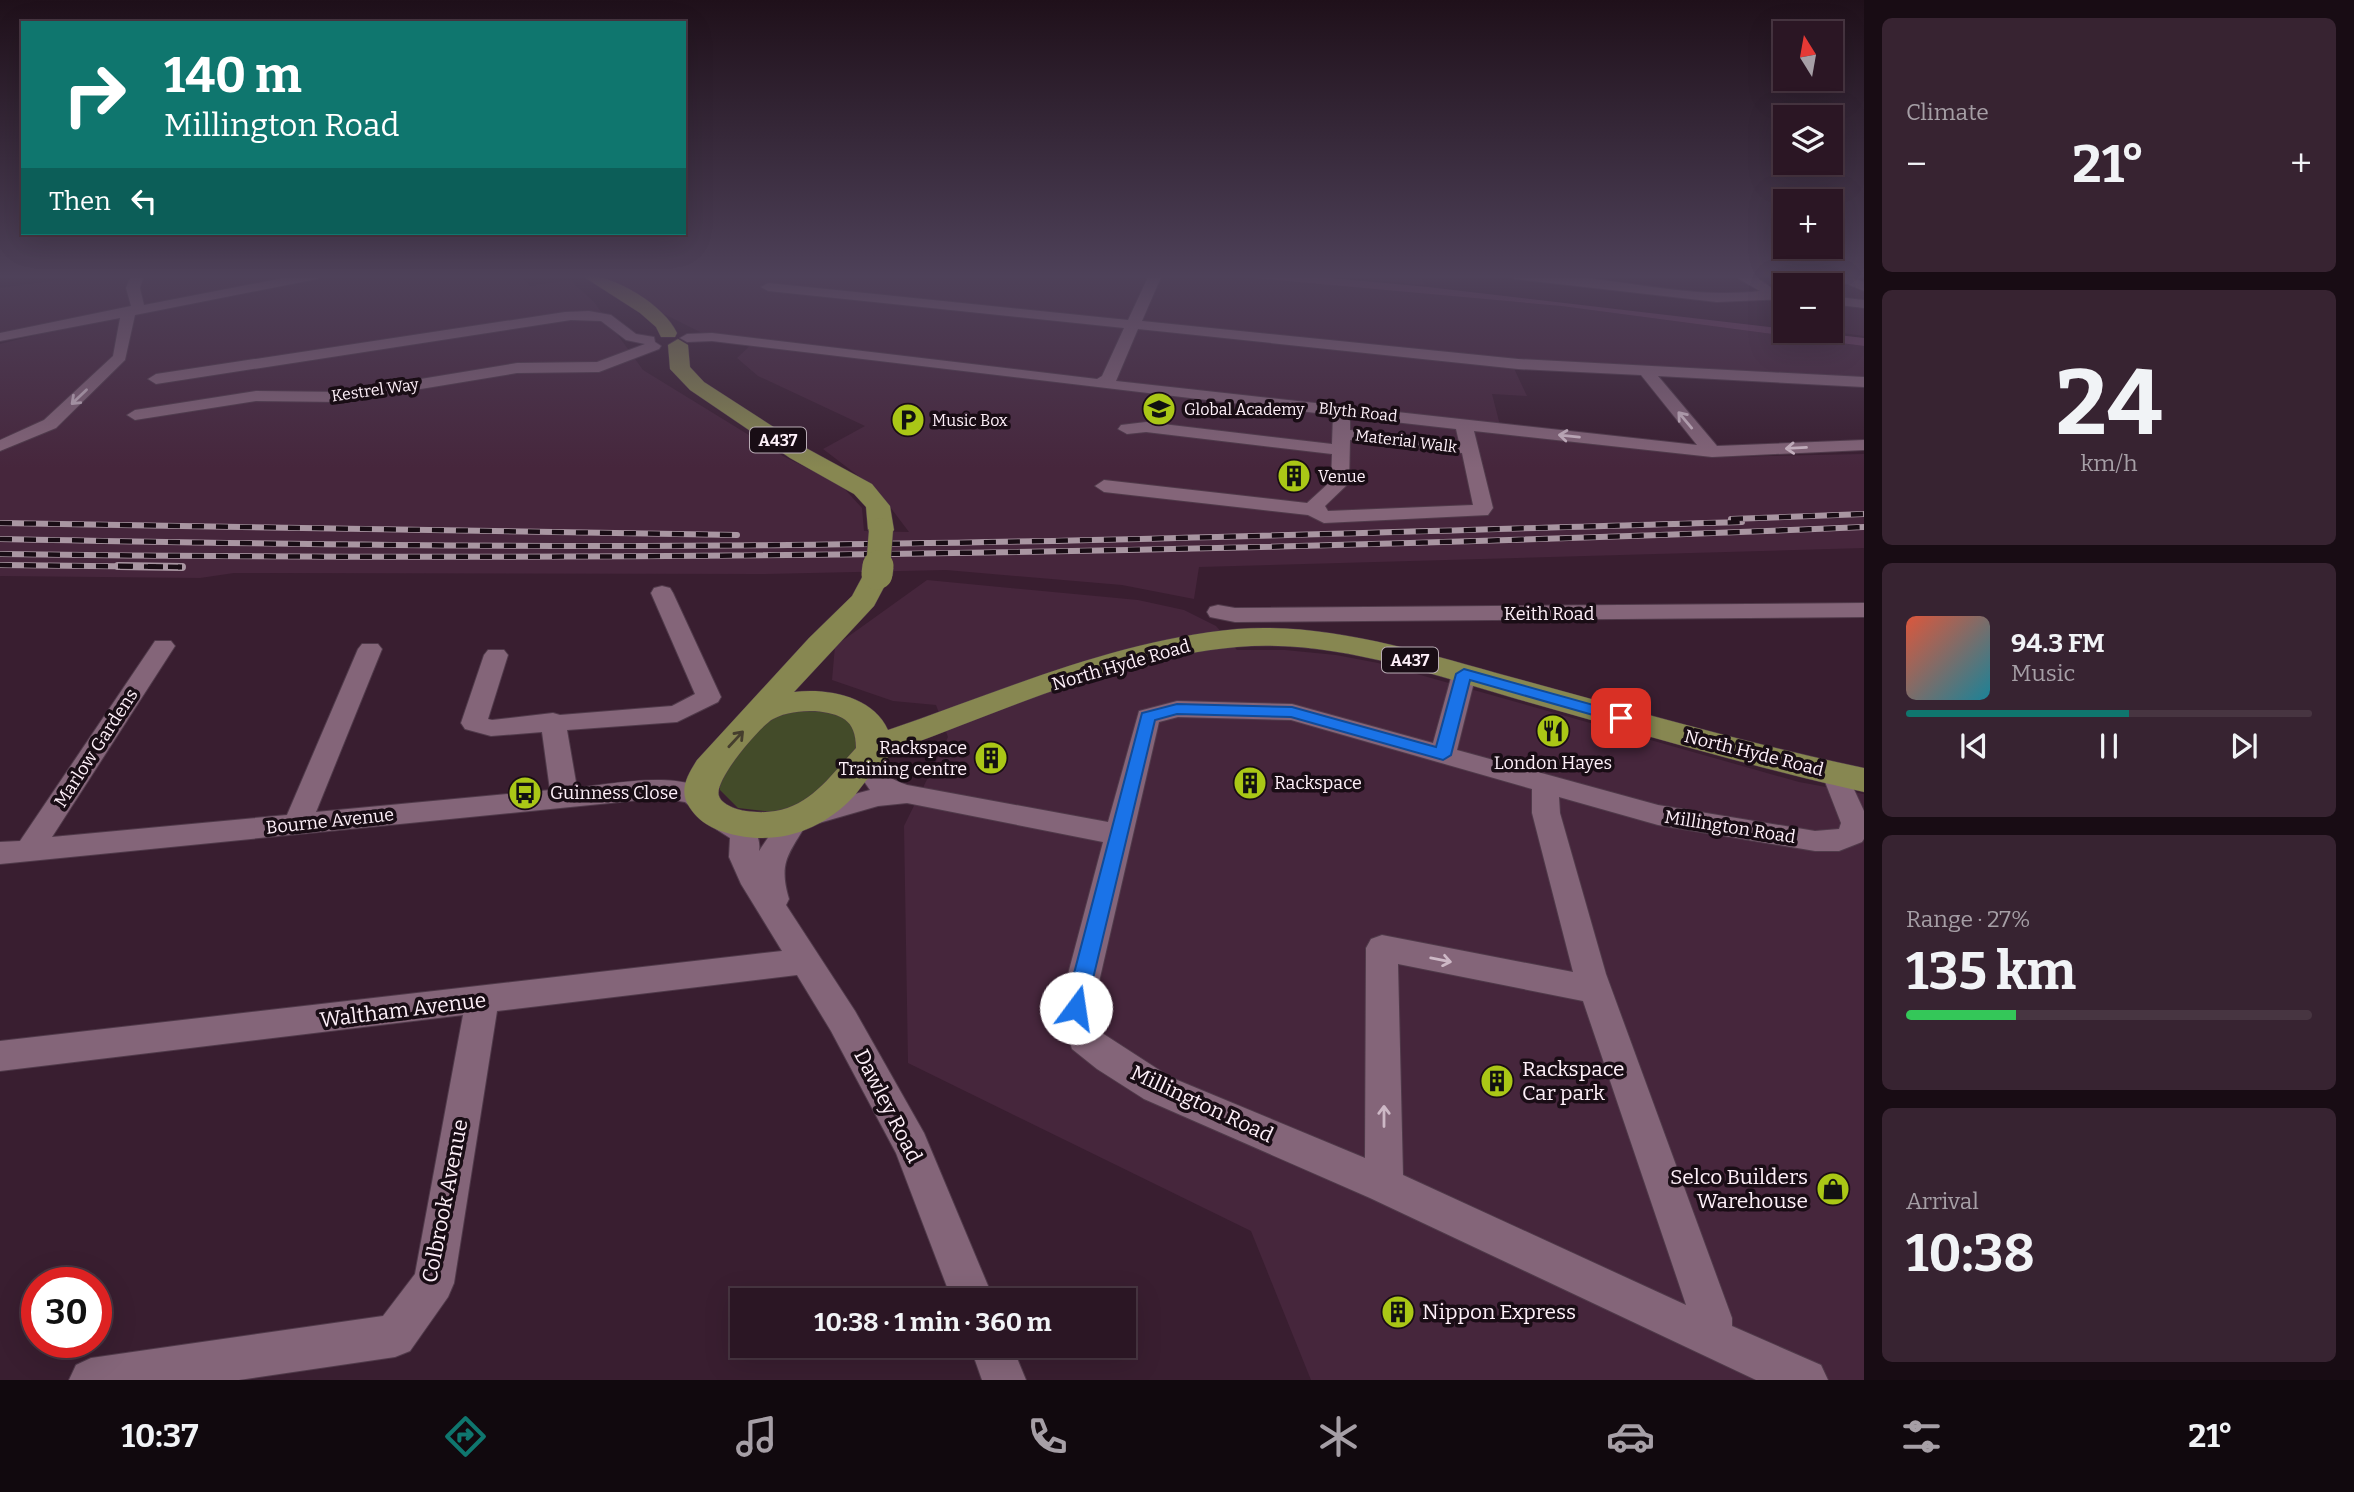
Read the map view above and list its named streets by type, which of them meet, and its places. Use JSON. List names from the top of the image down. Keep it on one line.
{"streets":{"main road":["A437","North Hyde Road","Dawley Road"],"street":["Kestrel Way","Blyth Road","Material Walk","Keith Road","Marlow Gardens","Bourne Avenue","Millington Road","Waltham Avenue","Colbrook Avenue"]},"crossings":[["Kestrel Way","Blyth Road"],["Kestrel Way","A437"],["Blyth Road","A437"],["A437","North Hyde Road"],["A437","Bourne Avenue"],["A437","Dawley Road"],["North Hyde Road","Bourne Avenue"],["North Hyde Road","Millington Road"],["North Hyde Road","Dawley Road"],["Marlow Gardens","Bourne Avenue"],["Bourne Avenue","Dawley Road"],["Waltham Avenue","Dawley Road"],["Waltham Avenue","Colbrook Avenue"]],"places":{"school or university":["Global Academy"],"parking":["Music Box"],"building":["Venue","Rackspace Training centre","Rackspace","Rackspace Car park","Nippon Express"],"restaurant":["London Hayes"],"bus stop":["Guinness Close"],"shop":["Selco Builders Warehouse"]},"north":"top","page":{"tile":["Climate",["24","km/h"],["Range · 27%","135 km"],["Arrival","10:38"]],"map_buttons":["+","−"],"turn":["140 m","Millington Road"],"heat":["−","21°","+"],"then":"Then","song":["94.3 FM","Music"],"limit":"30","trip":"10:38 · 1 min · 360 m","tabs":["10:37","21°"]}}
